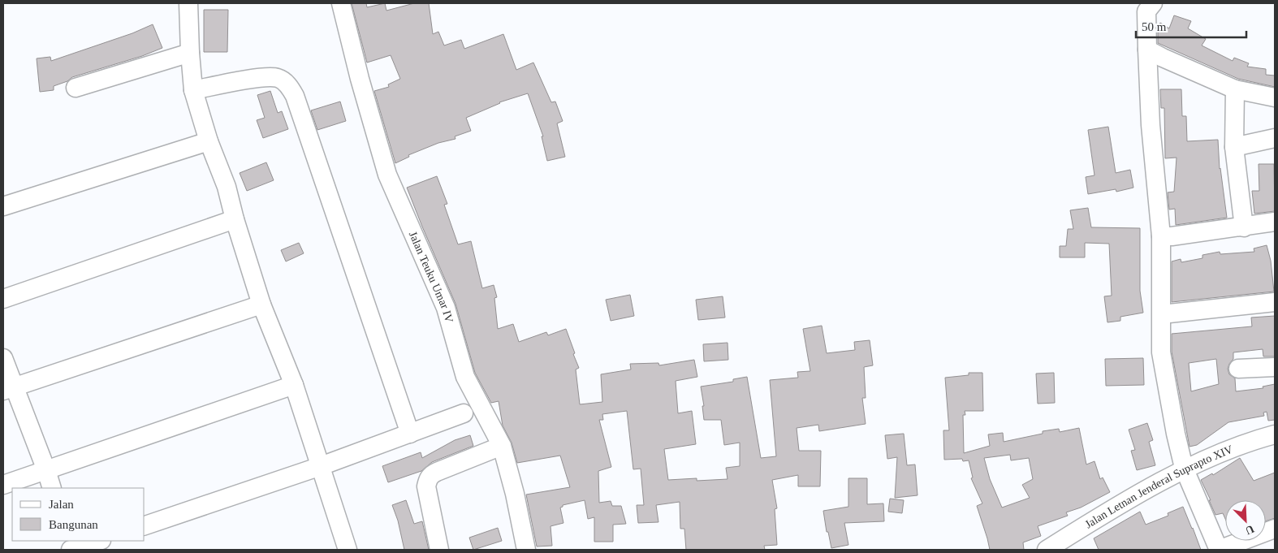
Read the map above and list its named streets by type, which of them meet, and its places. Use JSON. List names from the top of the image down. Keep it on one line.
{"streets":{"street":["Jalan Teuku Umar IV","Jalan Letnan Jenderal Suprapto XIV"]},"legend":["Jalan","Bangunan"],"scale_bar":"50 m","north":"bottom right"}
